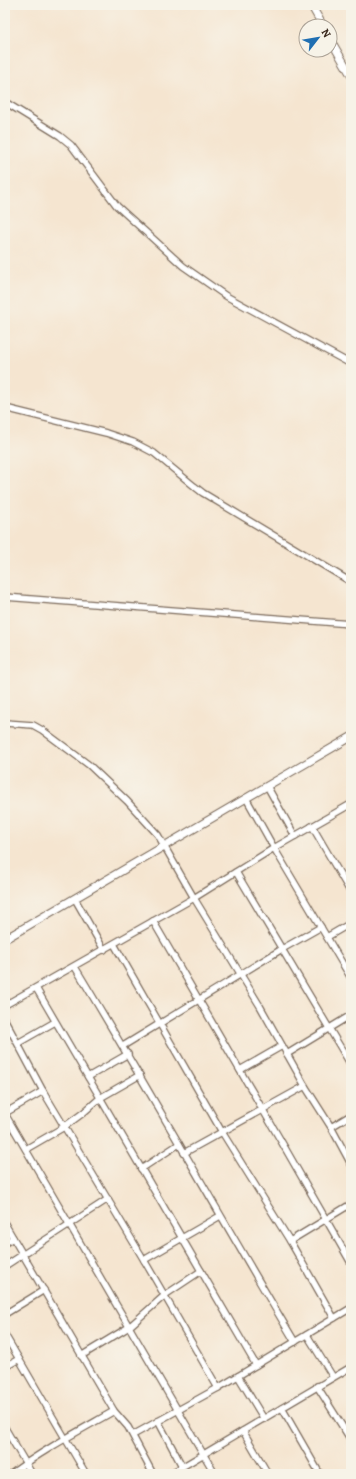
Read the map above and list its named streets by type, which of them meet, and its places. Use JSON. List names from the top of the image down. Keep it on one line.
{"north":"top right"}
